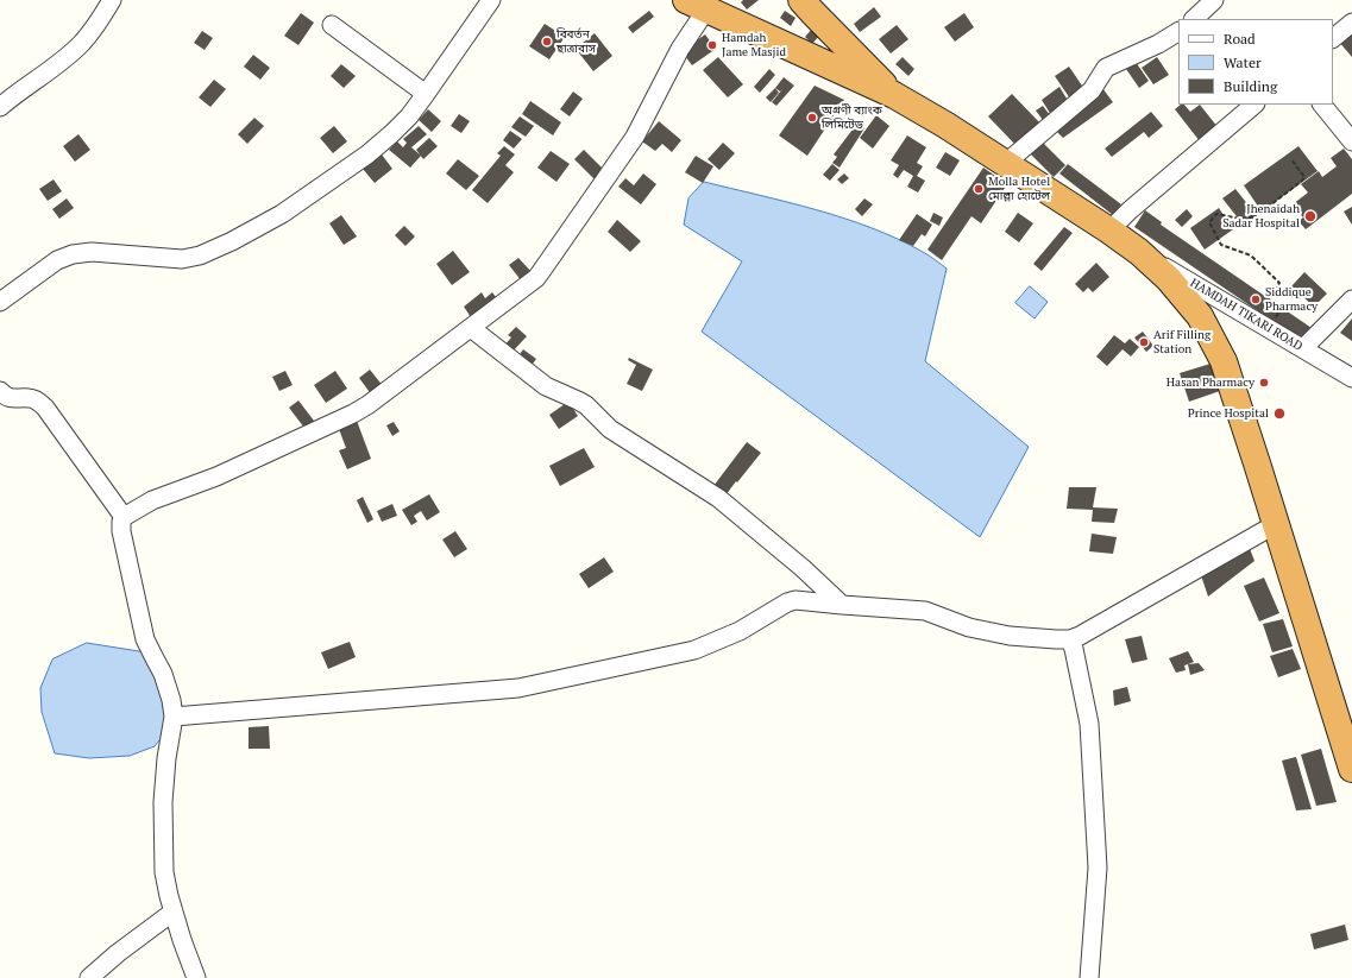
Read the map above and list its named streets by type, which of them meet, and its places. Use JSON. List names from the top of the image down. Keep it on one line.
{"streets":{"street":["HAMDAH TIKARI ROAD"]},"places":["বিবর্তন ছাত্রাবাস","Hamdah Jame Masjid","অগ্রণী ব্যাংক লিমিটেড","Molla Hotel মোল্লা হোটেল","Jhenaidah Sadar Hospital","Siddique Pharmacy","Arif Filling Station","Hasan Pharmacy","Prince Hospital"],"legend":["Road","Water","Building"]}
